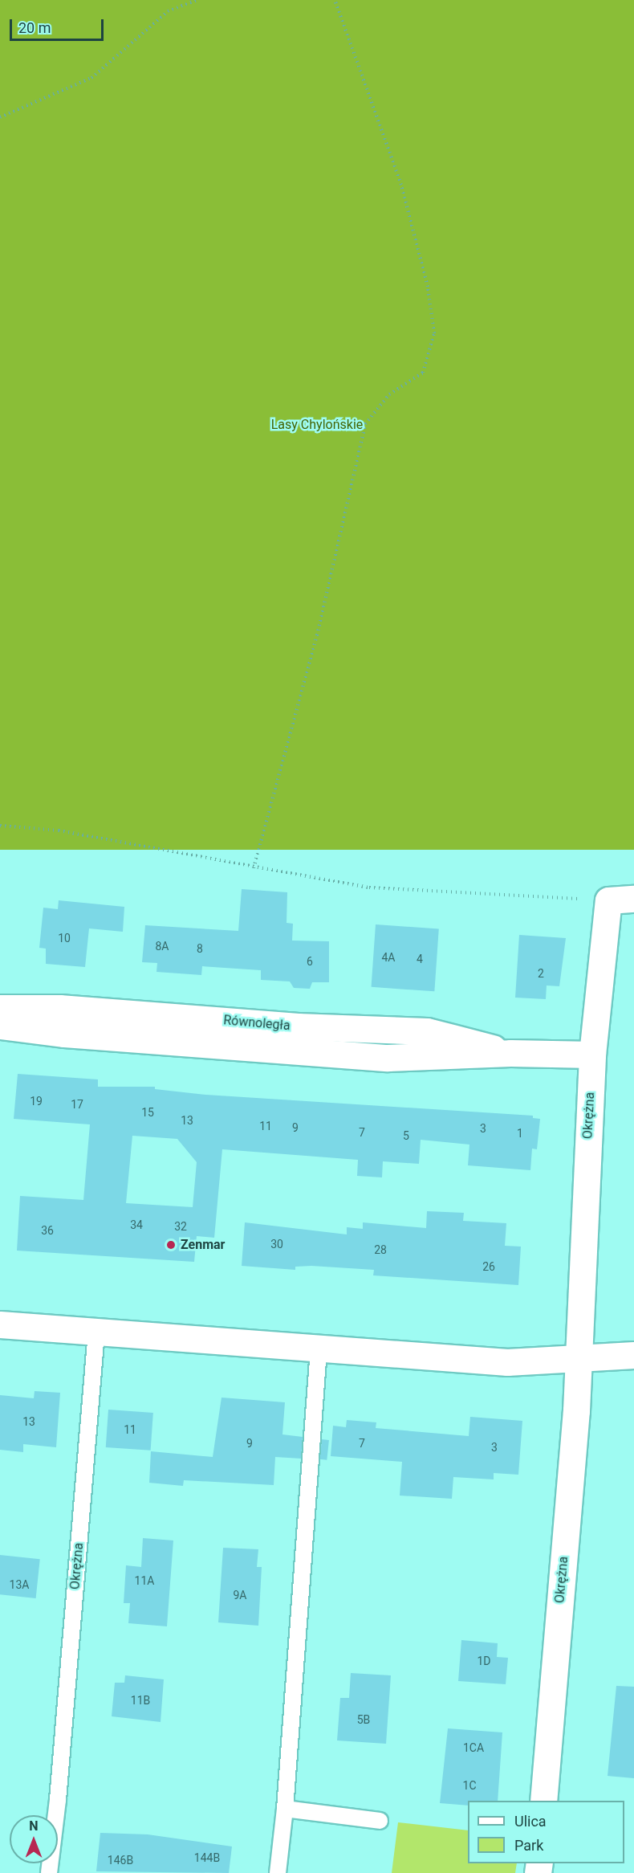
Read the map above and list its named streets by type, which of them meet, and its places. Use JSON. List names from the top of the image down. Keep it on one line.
{"streets":{"street":["Równoległa","Okrężna"]},"crossings":[["Równoległa","Okrężna"]],"parks":["Lasy Chylońskie"],"places":["Zenmar"],"house_numbers":["10","8A","8","4A","4","6","2","19","17","15","13","11","9","3","7","1","5","34","32","36","30","28","26","13","11","9","7","3","11A","13A","9A","1D","11B","5B","1CA","1C","144B","146B"],"legend":["Ulica","Park"],"scale_bar":"20 m","north":"top"}
